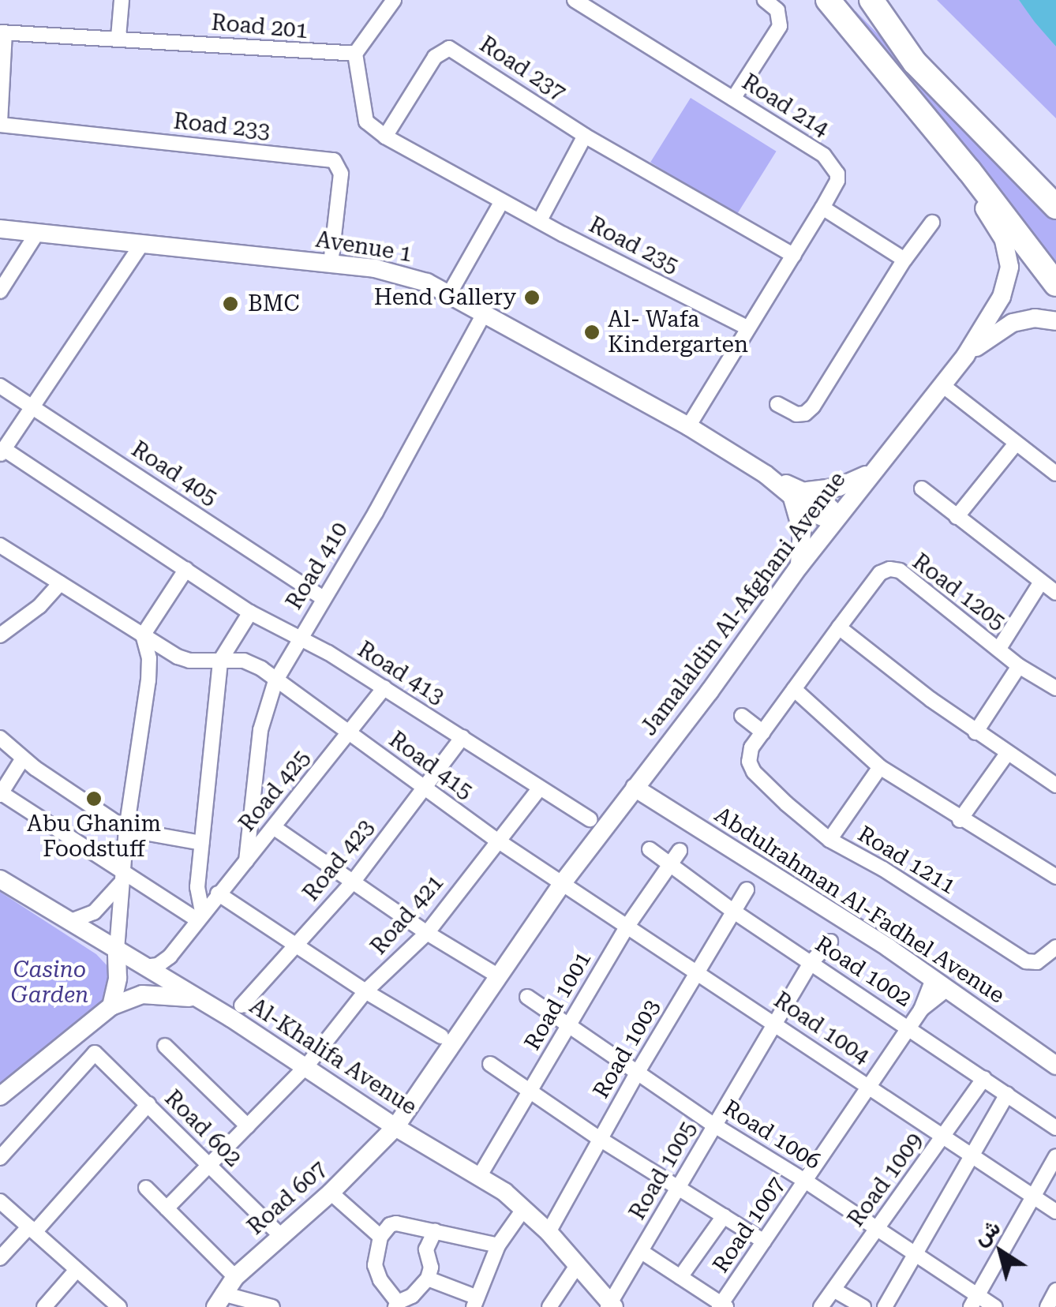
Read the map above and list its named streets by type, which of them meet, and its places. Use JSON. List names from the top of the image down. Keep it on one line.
{"streets":{"street":["Road 201","Road 237","Road 214","Road 233","Road 235","Avenue 1","Road 405","Road 410","Road 1205","Jamalaldin Al-Afghani Avenue","Road 413","Road 415","Road 425","Road 423","Road 1211","Abdulrahman Al-Fadhel Avenue","Road 421","Road 1002","Road 1001","Road 1004","Road 1003","Al-Khalifa Avenue","Road 602","Road 1006","Road 1005","Road 1009","Road 607","Road 1007"]},"crossings":[["Road 201","Road 233"],["Road 201","Road 235"],["Road 237","Road 214"],["Road 237","Road 235"],["Road 214","Road 235"],["Road 214","Avenue 1"],["Road 233","Avenue 1"],["Avenue 1","Road 410"],["Avenue 1","Jamalaldin Al-Afghani Avenue"],["Road 405","Road 410"],["Road 410","Road 413"],["Road 410","Road 415"],["Road 410","Road 425"],["Road 1205","Road 1211"],["Jamalaldin Al-Afghani Avenue","Road 415"],["Jamalaldin Al-Afghani Avenue","Abdulrahman Al-Fadhel Avenue"],["Jamalaldin Al-Afghani Avenue","Road 1004"],["Jamalaldin Al-Afghani Avenue","Al-Khalifa Avenue"],["Jamalaldin Al-Afghani Avenue","Road 607"],["Road 413","Road 425"],["Road 413","Road 423"],["Road 413","Road 421"],["Road 415","Road 425"],["Road 415","Road 423"],["Road 415","Road 421"],["Road 415","Road 1004"],["Road 425","Al-Khalifa Avenue"],["Abdulrahman Al-Fadhel Avenue","Road 1007"],["Road 421","Al-Khalifa Avenue"],["Road 421","Road 602"],["Road 1002","Road 1001"],["Road 1002","Road 1003"],["Road 1002","Road 1005"],["Road 1002","Road 1009"],["Road 1002","Road 1007"],["Road 1001","Road 1004"],["Road 1001","Al-Khalifa Avenue"],["Road 1001","Road 1006"],["Road 1004","Road 1003"],["Road 1004","Road 1005"],["Road 1004","Road 1009"],["Road 1004","Road 1007"],["Road 1003","Al-Khalifa Avenue"],["Road 1003","Road 1006"],["Al-Khalifa Avenue","Road 1005"],["Al-Khalifa Avenue","Road 607"],["Road 602","Road 607"],["Road 1006","Road 1005"],["Road 1006","Road 1009"],["Road 1006","Road 1007"]],"parks":["Casino Garden"],"places":["Hend Gallery","BMC","Al- Wafa Kindergarten","Abu Ghanim Foodstuff"],"north":"top left"}
